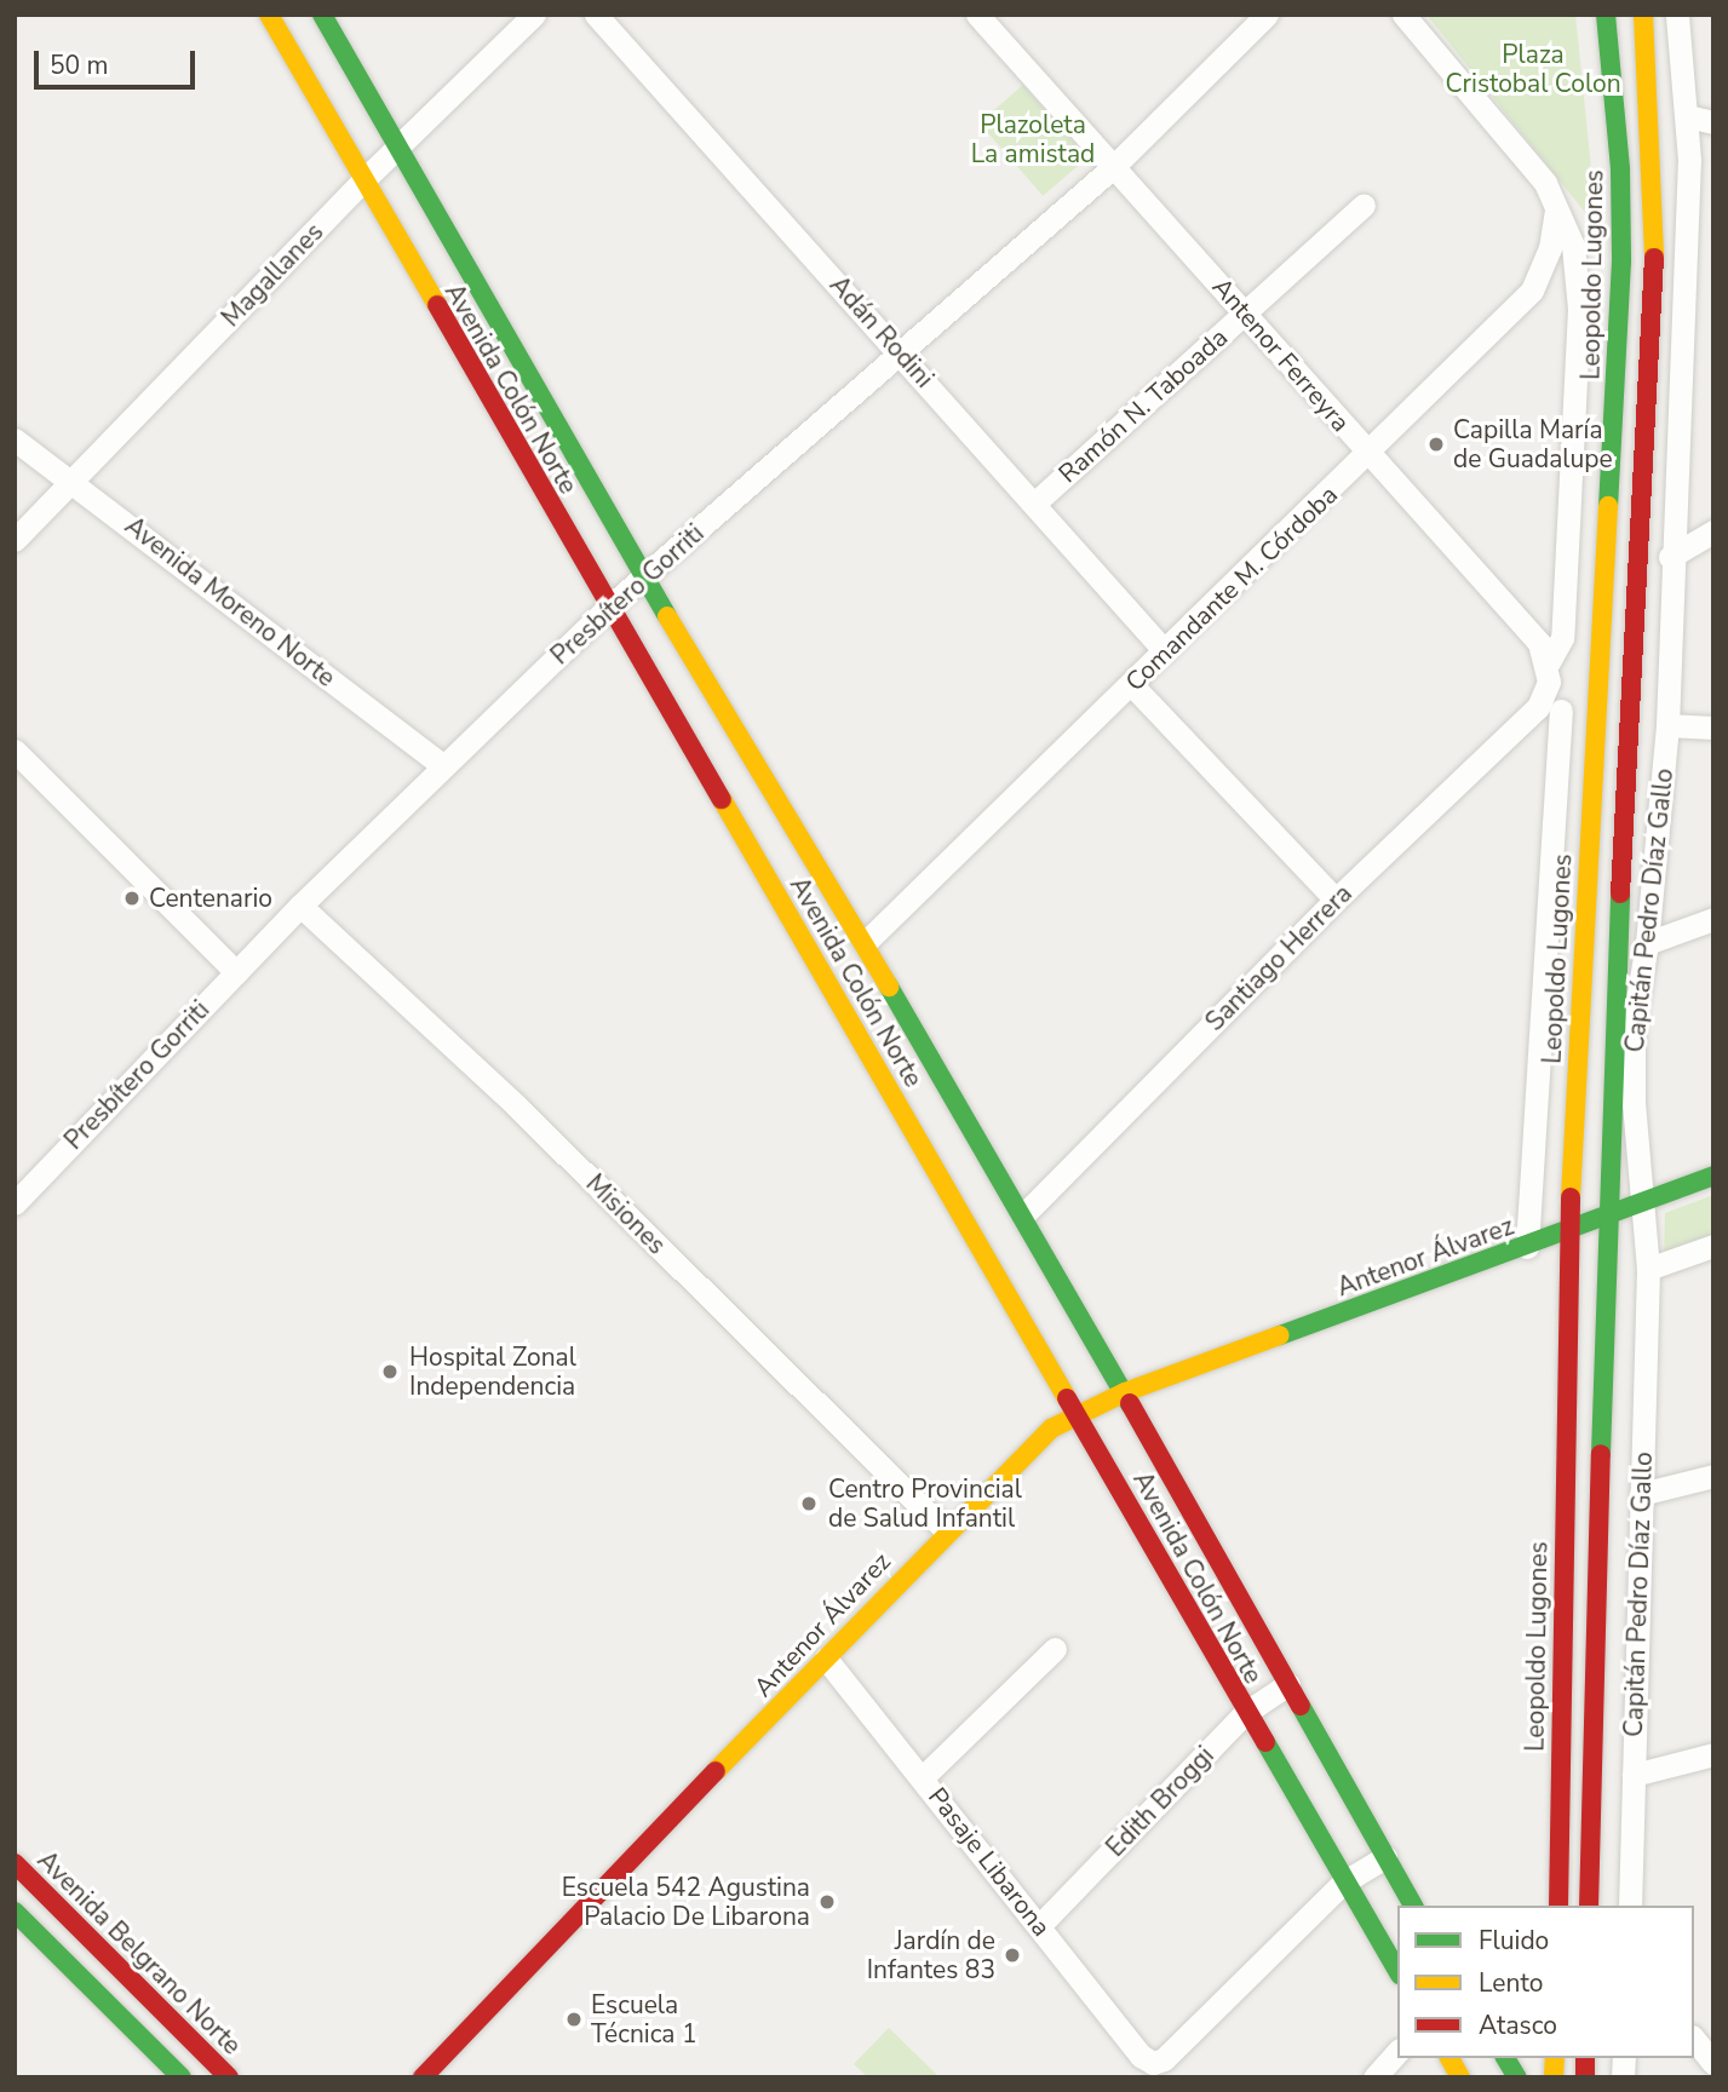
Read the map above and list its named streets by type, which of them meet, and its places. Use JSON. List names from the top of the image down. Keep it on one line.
{"streets":{"main road":["Leopoldo Lugones","Avenida Colón Norte","Antenor Álvarez","Avenida Belgrano Norte"],"street":["Magallanes","Adán Rodini","Antenor Ferreyra","Ramón N. Taboada","Comandante M. Córdoba","Presbítero Gorriti","Avenida Moreno Norte","Capitán Pedro Díaz Gallo","Santiago Herrera","Misiones","Edith Broggi","Pasaje Libarona"]},"crossings":[["Magallanes","Avenida Colón Norte"],["Magallanes","Avenida Moreno Norte"],["Leopoldo Lugones","Antenor Álvarez"],["Adán Rodini","Ramón N. Taboada"],["Adán Rodini","Comandante M. Córdoba"],["Adán Rodini","Presbítero Gorriti"],["Antenor Ferreyra","Ramón N. Taboada"],["Antenor Ferreyra","Comandante M. Córdoba"],["Antenor Ferreyra","Presbítero Gorriti"],["Avenida Colón Norte","Comandante M. Córdoba"],["Avenida Colón Norte","Presbítero Gorriti"],["Avenida Colón Norte","Santiago Herrera"],["Avenida Colón Norte","Antenor Álvarez"],["Avenida Colón Norte","Edith Broggi"],["Avenida Colón Norte","Pasaje Libarona"],["Presbítero Gorriti","Avenida Moreno Norte"],["Presbítero Gorriti","Misiones"],["Capitán Pedro Díaz Gallo","Antenor Álvarez"],["Misiones","Antenor Álvarez"],["Antenor Álvarez","Pasaje Libarona"],["Edith Broggi","Pasaje Libarona"]],"parks":["Plaza Cristobal Colon","Plazoleta La amistad"],"places":["Capilla María de Guadalupe","Centenario","Hospital Zonal Independencia","Centro Provincial de Salud Infantil","Escuela 542 Agustina Palacio De Libarona","Jardín de Infantes 83","Escuela Técnica 1"],"legend":["Fluido","Lento","Atasco"],"scale_bar":"50 m"}
